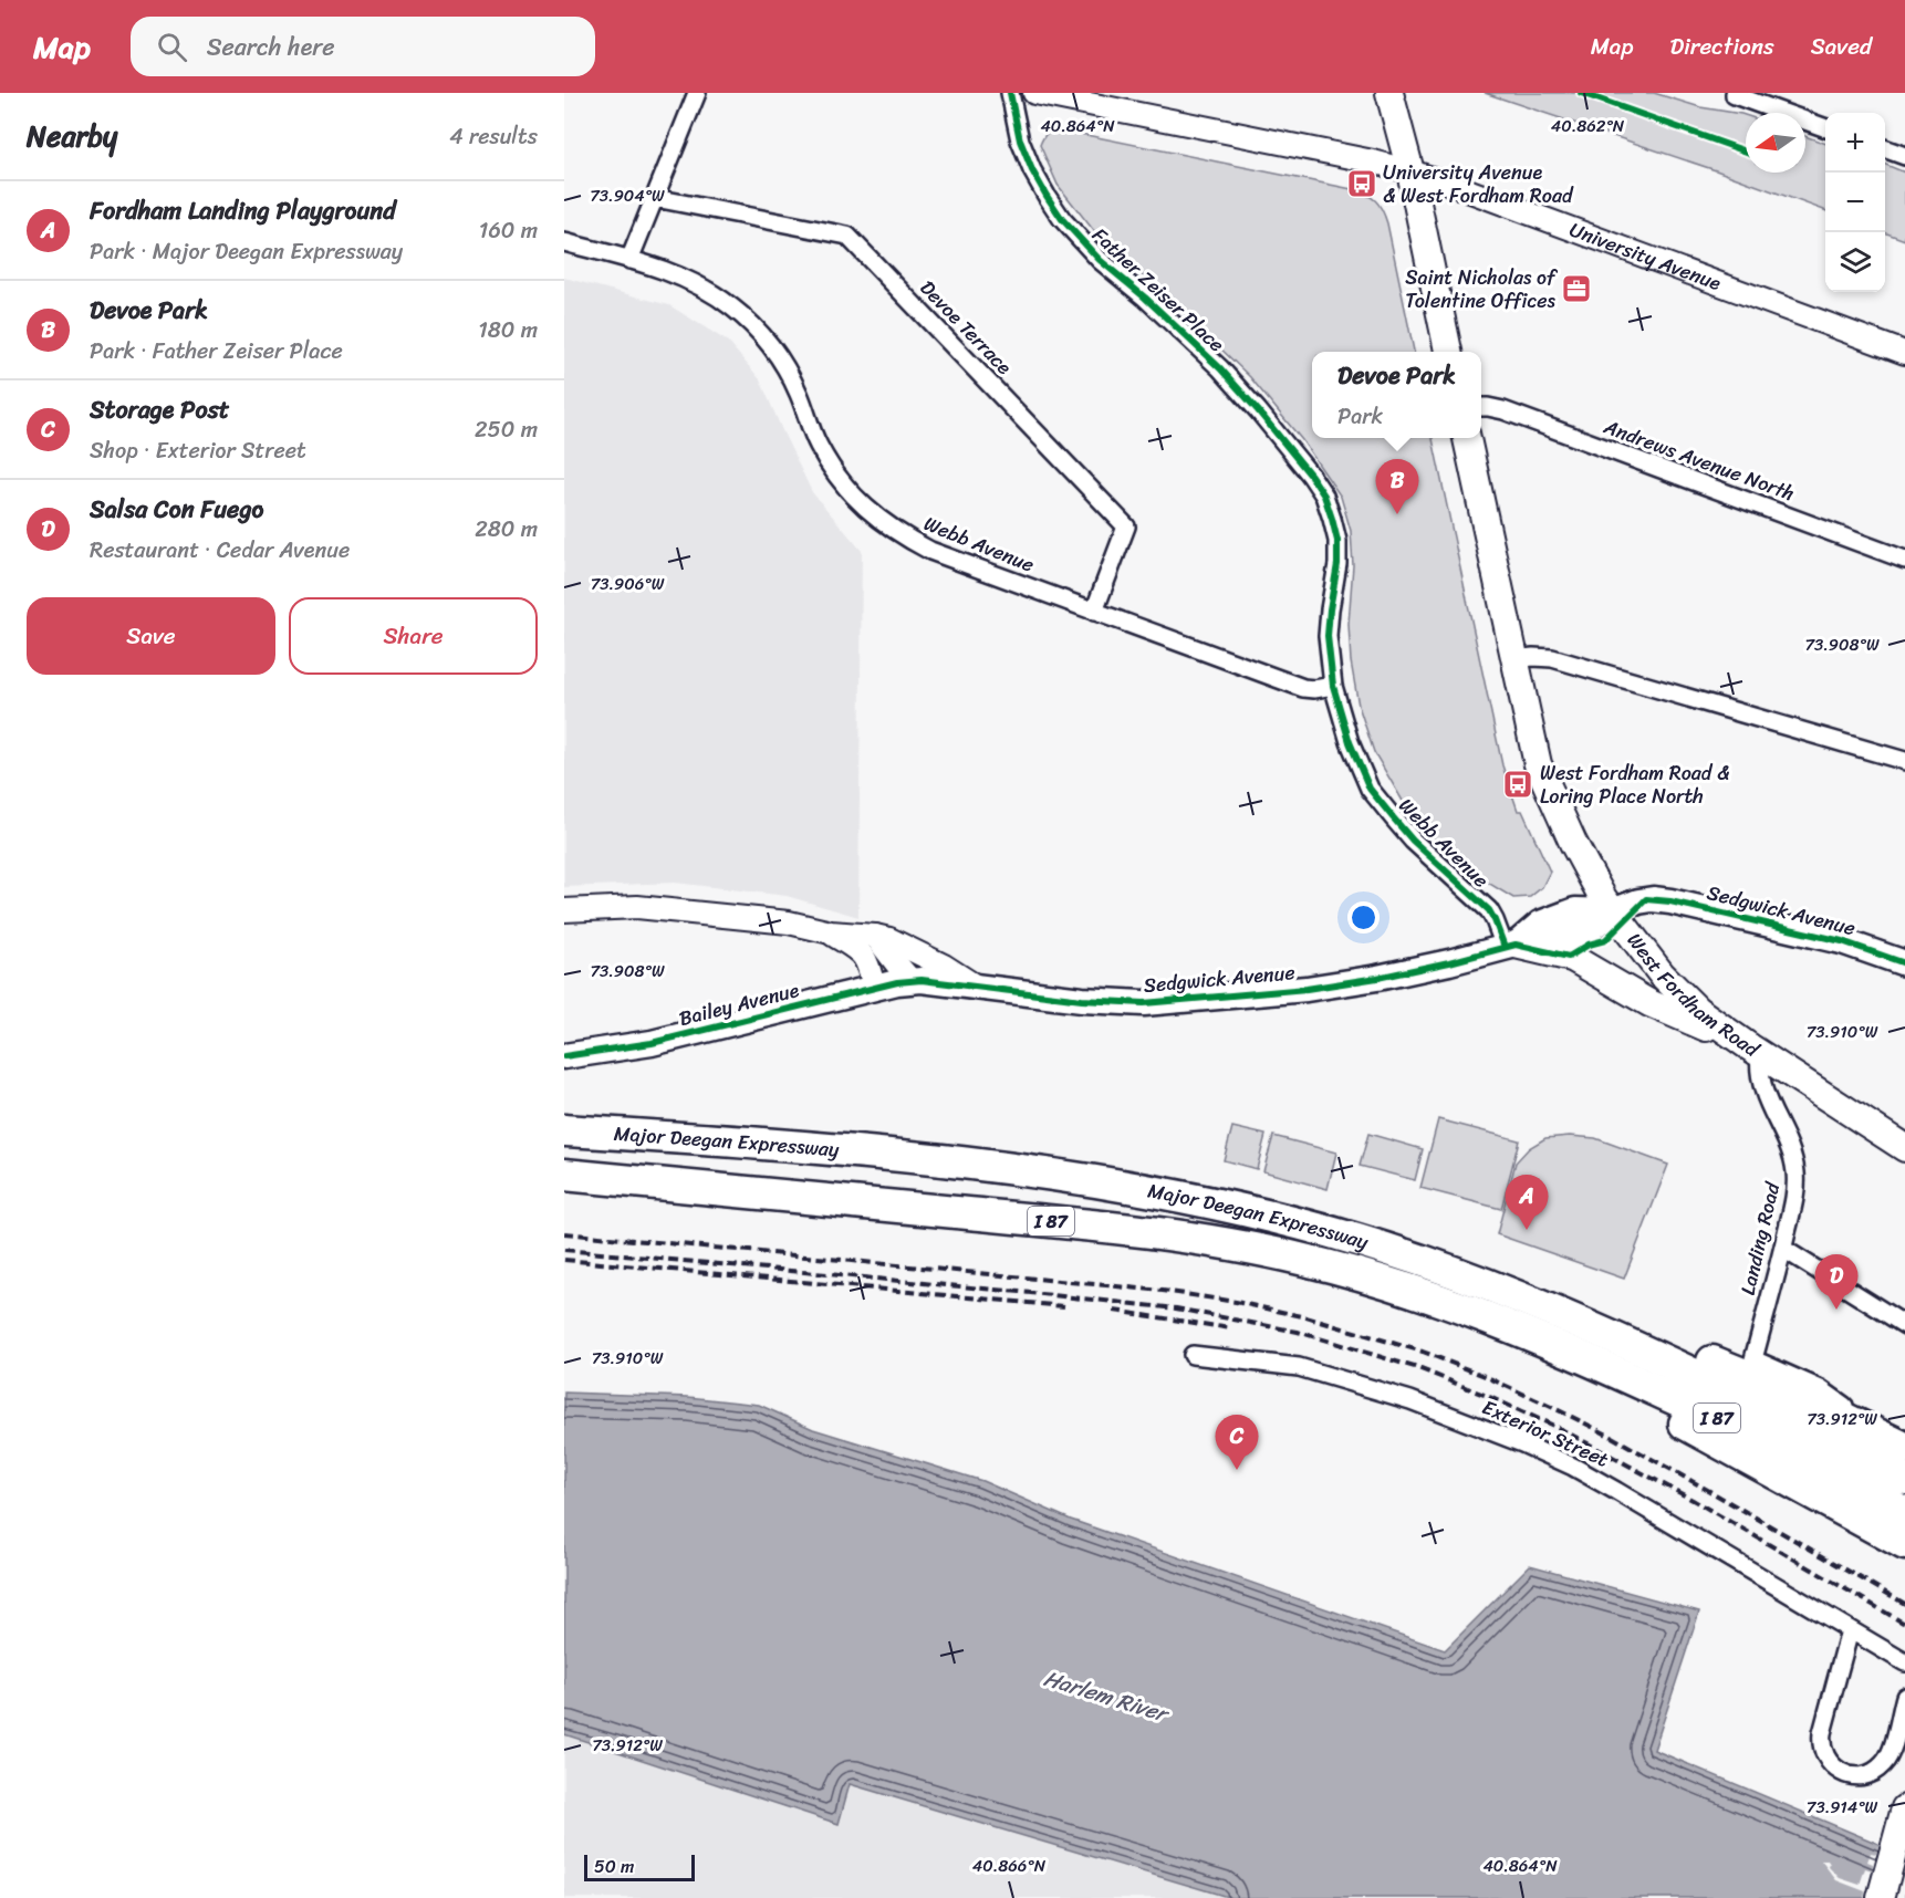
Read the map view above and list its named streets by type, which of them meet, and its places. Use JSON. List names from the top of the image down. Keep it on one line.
{"streets":{"highway":["Major Deegan Expressway","I 87"],"main road":["Sedgwick Avenue","West Fordham Road","Bailey Avenue"],"street":["University Avenue","Father Zeiser Place","Devoe Terrace","Andrews Avenue North","Webb Avenue","Landing Road","Exterior Street"]},"crossings":[["Father Zeiser Place","Webb Avenue"],["Devoe Terrace","Webb Avenue"],["Webb Avenue","Sedgwick Avenue"],["Sedgwick Avenue","West Fordham Road"],["Sedgwick Avenue","Bailey Avenue"],["West Fordham Road","Landing Road"]],"water":["Harlem River"],"places":{"bus stop":["University Avenue & West Fordham Road","West Fordham Road & Loring Place North"],"office":["Saint Nicholas of Tolentine Offices"]},"scale_bar":"50 m","north":"left","page":{"header":"Map","search":"Search here","nav":["Map","Directions","Saved"],"heading":["Nearby","4 results"],"map_buttons":["+","−"],"list":[{"mark":"A","name":"Fordham Landing Playground","note":"Park · Major Deegan Expressway","value":"160 m"},{"mark":"B","name":"Devoe Park","note":"Park · Father Zeiser Place","value":"180 m"},{"mark":"C","name":"Storage Post","note":"Shop · Exterior Street","value":"250 m"},{"mark":"D","name":"Salsa Con Fuego","note":"Restaurant · Cedar Avenue","value":"280 m"}],"popup":["Devoe Park","Park"],"pins":["B","A","D","C"],"buttons":["Save","Share"],"scale":"50 m"},"coordinates":["40.862°N","40.864°N","73.904°W","73.906°W","73.908°W","73.910°W","73.912°W","73.914°W","40.866°N"]}
